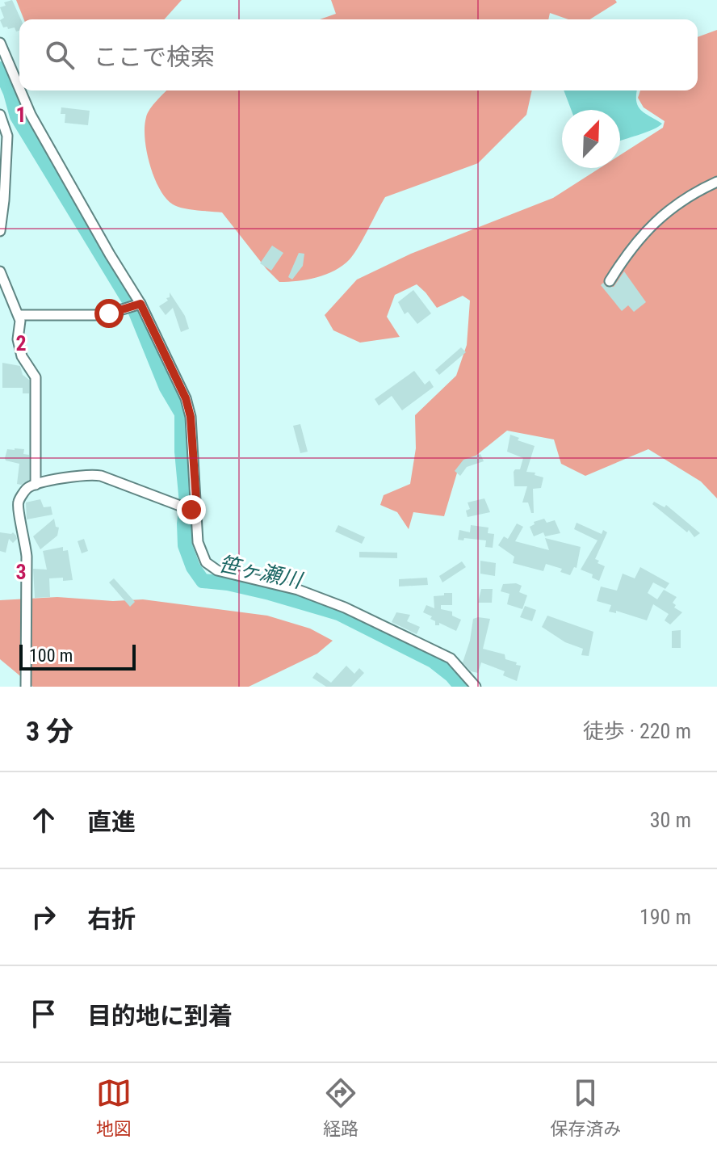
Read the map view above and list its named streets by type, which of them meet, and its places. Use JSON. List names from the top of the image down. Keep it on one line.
{"water":["笹ヶ瀬川"],"scale_bar":"100 m","north":"top right","page":{"search":"ここで検索","scale":"100 m","heading":["3 分","徒歩 · 220 m"],"list":[["直進","30 m"],["右折","190 m"],"目的地に到着"],"nav":["地図","経路","保存済み"]},"grid":{"rows":["1","2","3"]}}
